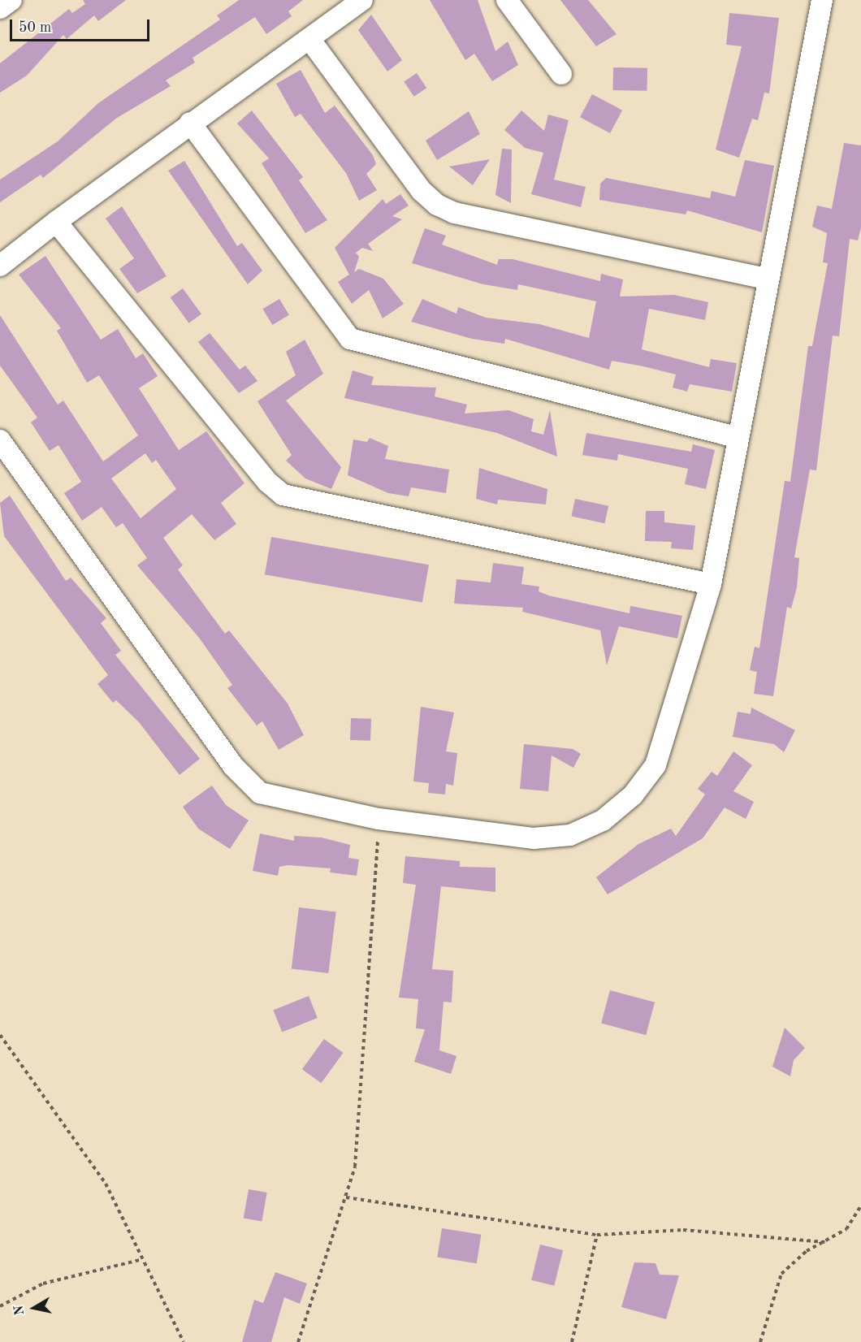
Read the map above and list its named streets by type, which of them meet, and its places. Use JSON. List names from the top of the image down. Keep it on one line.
{"scale_bar":"50 m","north":"left"}
